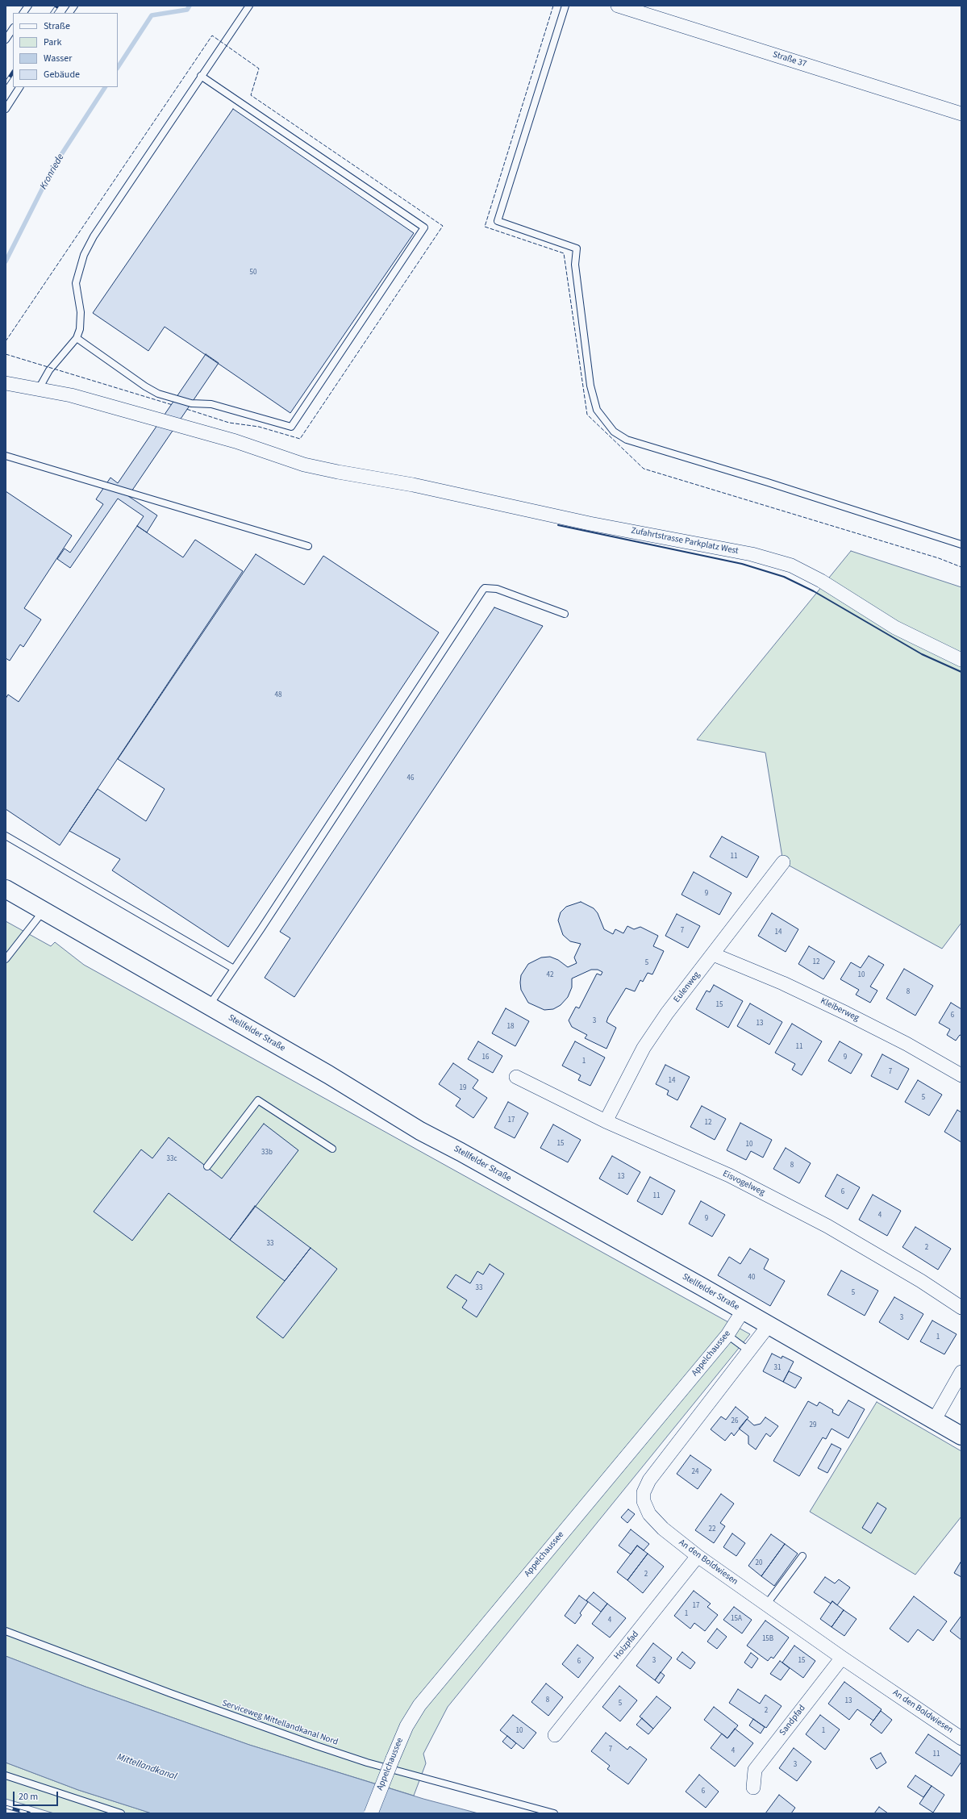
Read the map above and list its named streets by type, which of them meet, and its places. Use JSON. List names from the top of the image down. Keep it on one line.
{"streets":{"street":["Straße 37","Zufahrtstrasse Parkplatz West","Eulenweg","Kleiberweg","Stellfelder Straße","Eisvogelweg","Appelchaussee","An den Boldwiesen","Holzpfad","Sandpfad"],"lane":["Serviceweg Mittellandkanal Nord"]},"crossings":[["Eulenweg","Kleiberweg"],["Eulenweg","Eisvogelweg"],["Stellfelder Straße","Appelchaussee"],["Stellfelder Straße","An den Boldwiesen"],["An den Boldwiesen","Holzpfad"],["An den Boldwiesen","Sandpfad"]],"water":["Kronriede","Mittellandkanal"],"house_numbers":["50","48","46","11","9","7","14","12","5","42","10","8","15","6","3","13","18","11","16","9","1","7","14","19","5","17","12","15","10","33b","33c","8","13","6","11","4","9","33","2","40","33","5","3","1","31","26","29","24","22","20","2","17","1","15A","4","15B","3","15","6","8","13","5","2","10","1","7","4","11","3","6"],"legend":["Straße","Park","Wasser","Gebäude"],"scale_bar":"20 m"}
